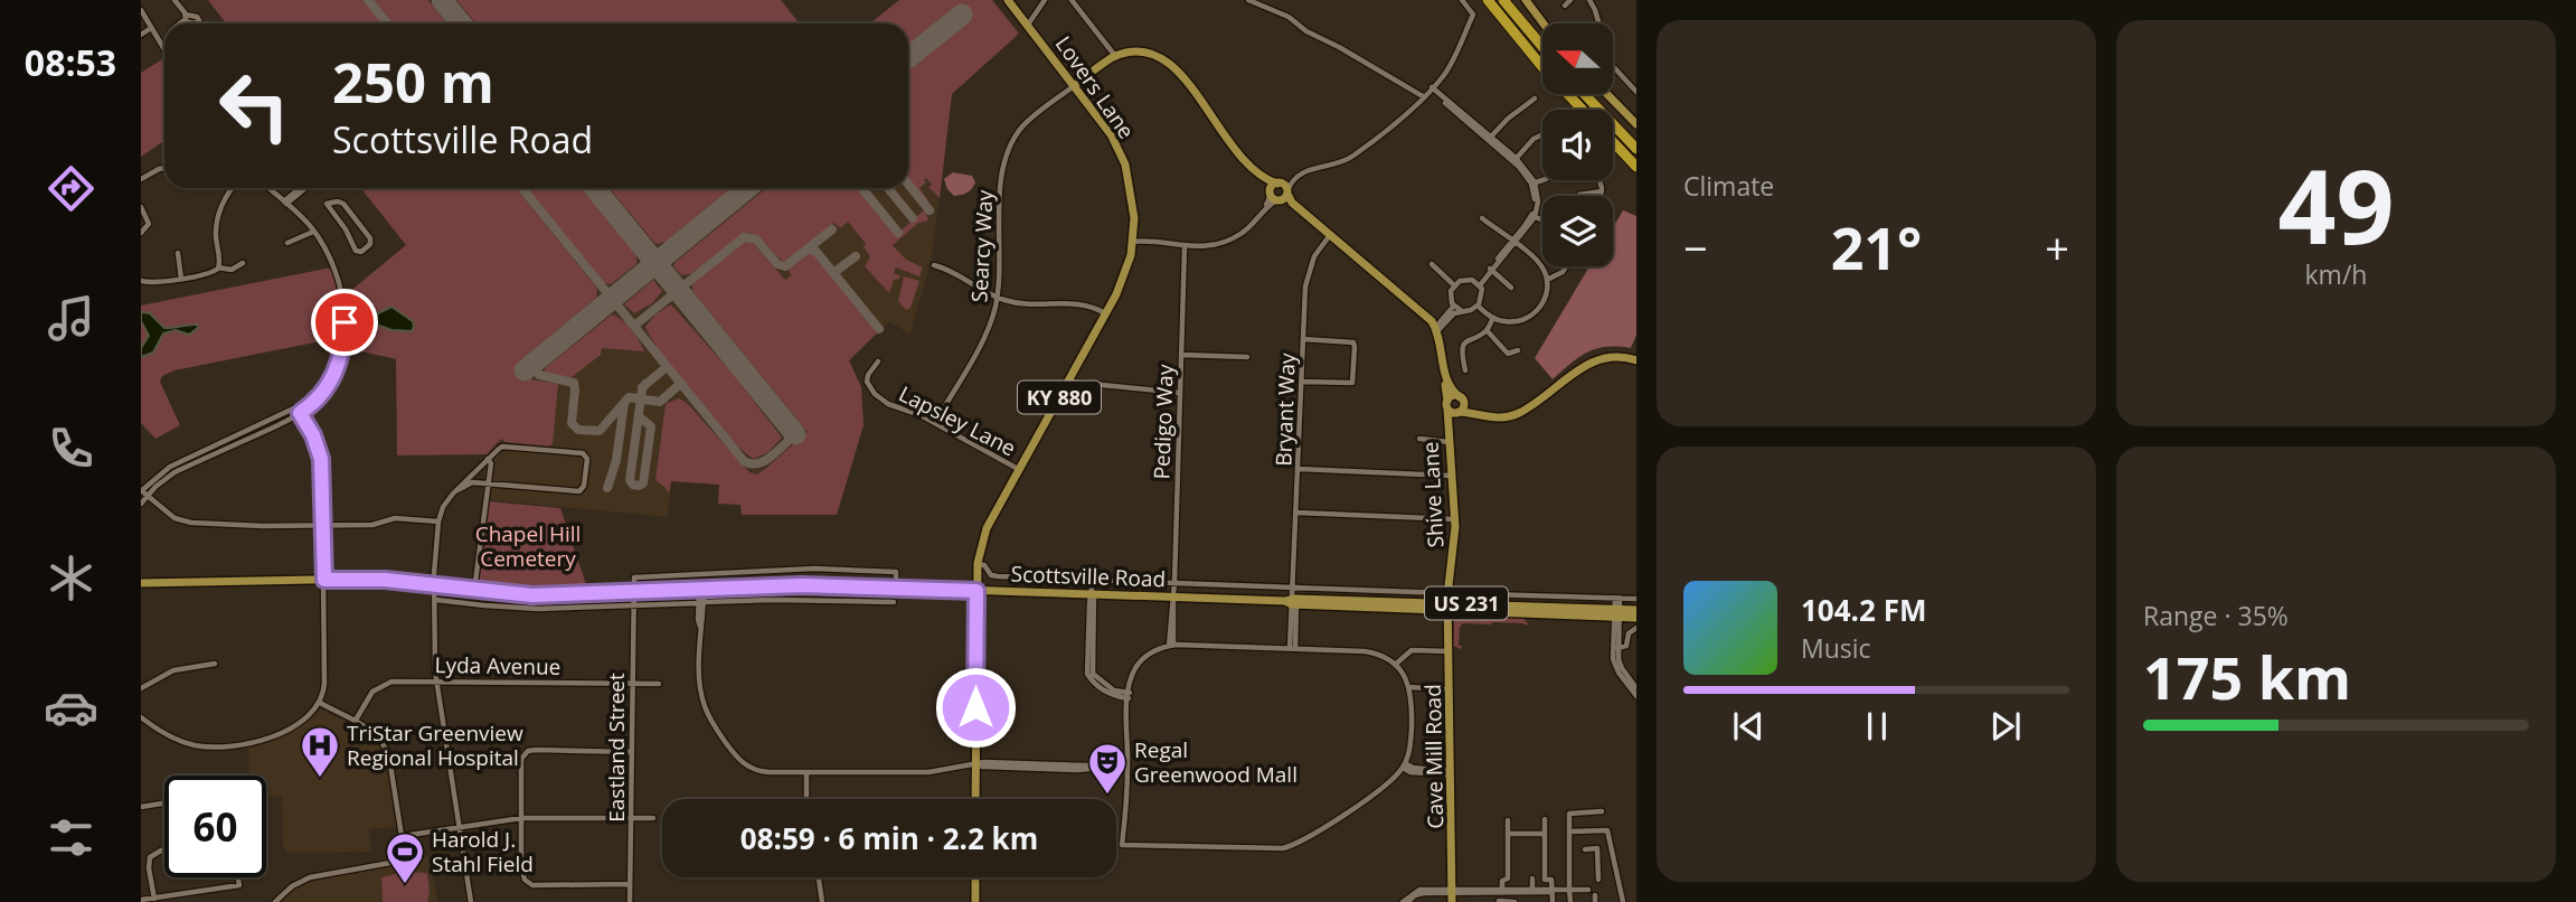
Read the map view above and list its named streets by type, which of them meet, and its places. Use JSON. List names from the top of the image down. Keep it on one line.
{"streets":{"main road":["Lovers Lane","KY 880","Shive Lane","Scottsville Road","US 231","Cave Mill Road"],"street":["Searcy Way","Bryant Way","Lapsley Lane","Pedigo Way","Lyda Avenue","Eastland Street"]},"crossings":[["Lovers Lane","Searcy Way"],["Lovers Lane","Lapsley Lane"],["Lovers Lane","Scottsville Road"],["Searcy Way","Lapsley Lane"],["Bryant Way","Scottsville Road"],["Pedigo Way","Scottsville Road"],["Shive Lane","Scottsville Road"],["Shive Lane","Cave Mill Road"],["Scottsville Road","Eastland Street"],["Scottsville Road","Cave Mill Road"],["Lyda Avenue","Eastland Street"]],"parks":["Chapel Hill Cemetery"],"places":{"hospital":["TriStar Greenview Regional Hospital"],"theatre":["Regal Greenwood Mall"],"sports":["Harold J. Stahl Field"]},"north":"left","page":{"tabs":"08:53","tile":["Climate",["49","km/h"],["Range · 35%","175 km"]],"turn":["250 m","Scottsville Road"],"heat":["−","21°","+"],"song":["104.2 FM","Music"],"limit":"60","trip":"08:59 · 6 min · 2.2 km"}}
